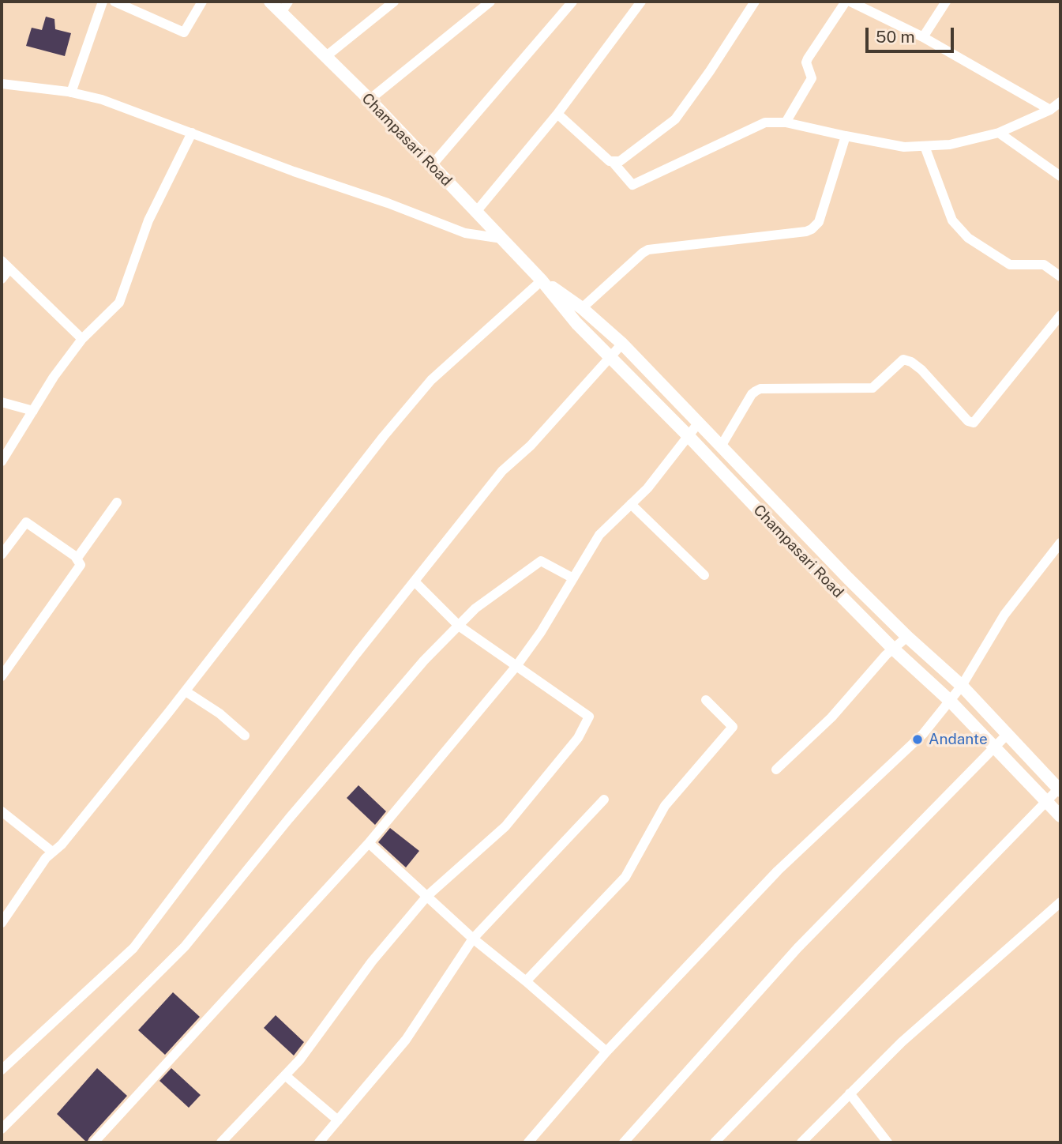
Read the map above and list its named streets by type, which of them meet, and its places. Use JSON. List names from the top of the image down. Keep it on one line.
{"streets":{"main road":["Champasari Road"]},"places":["Andante"],"scale_bar":"50 m"}
